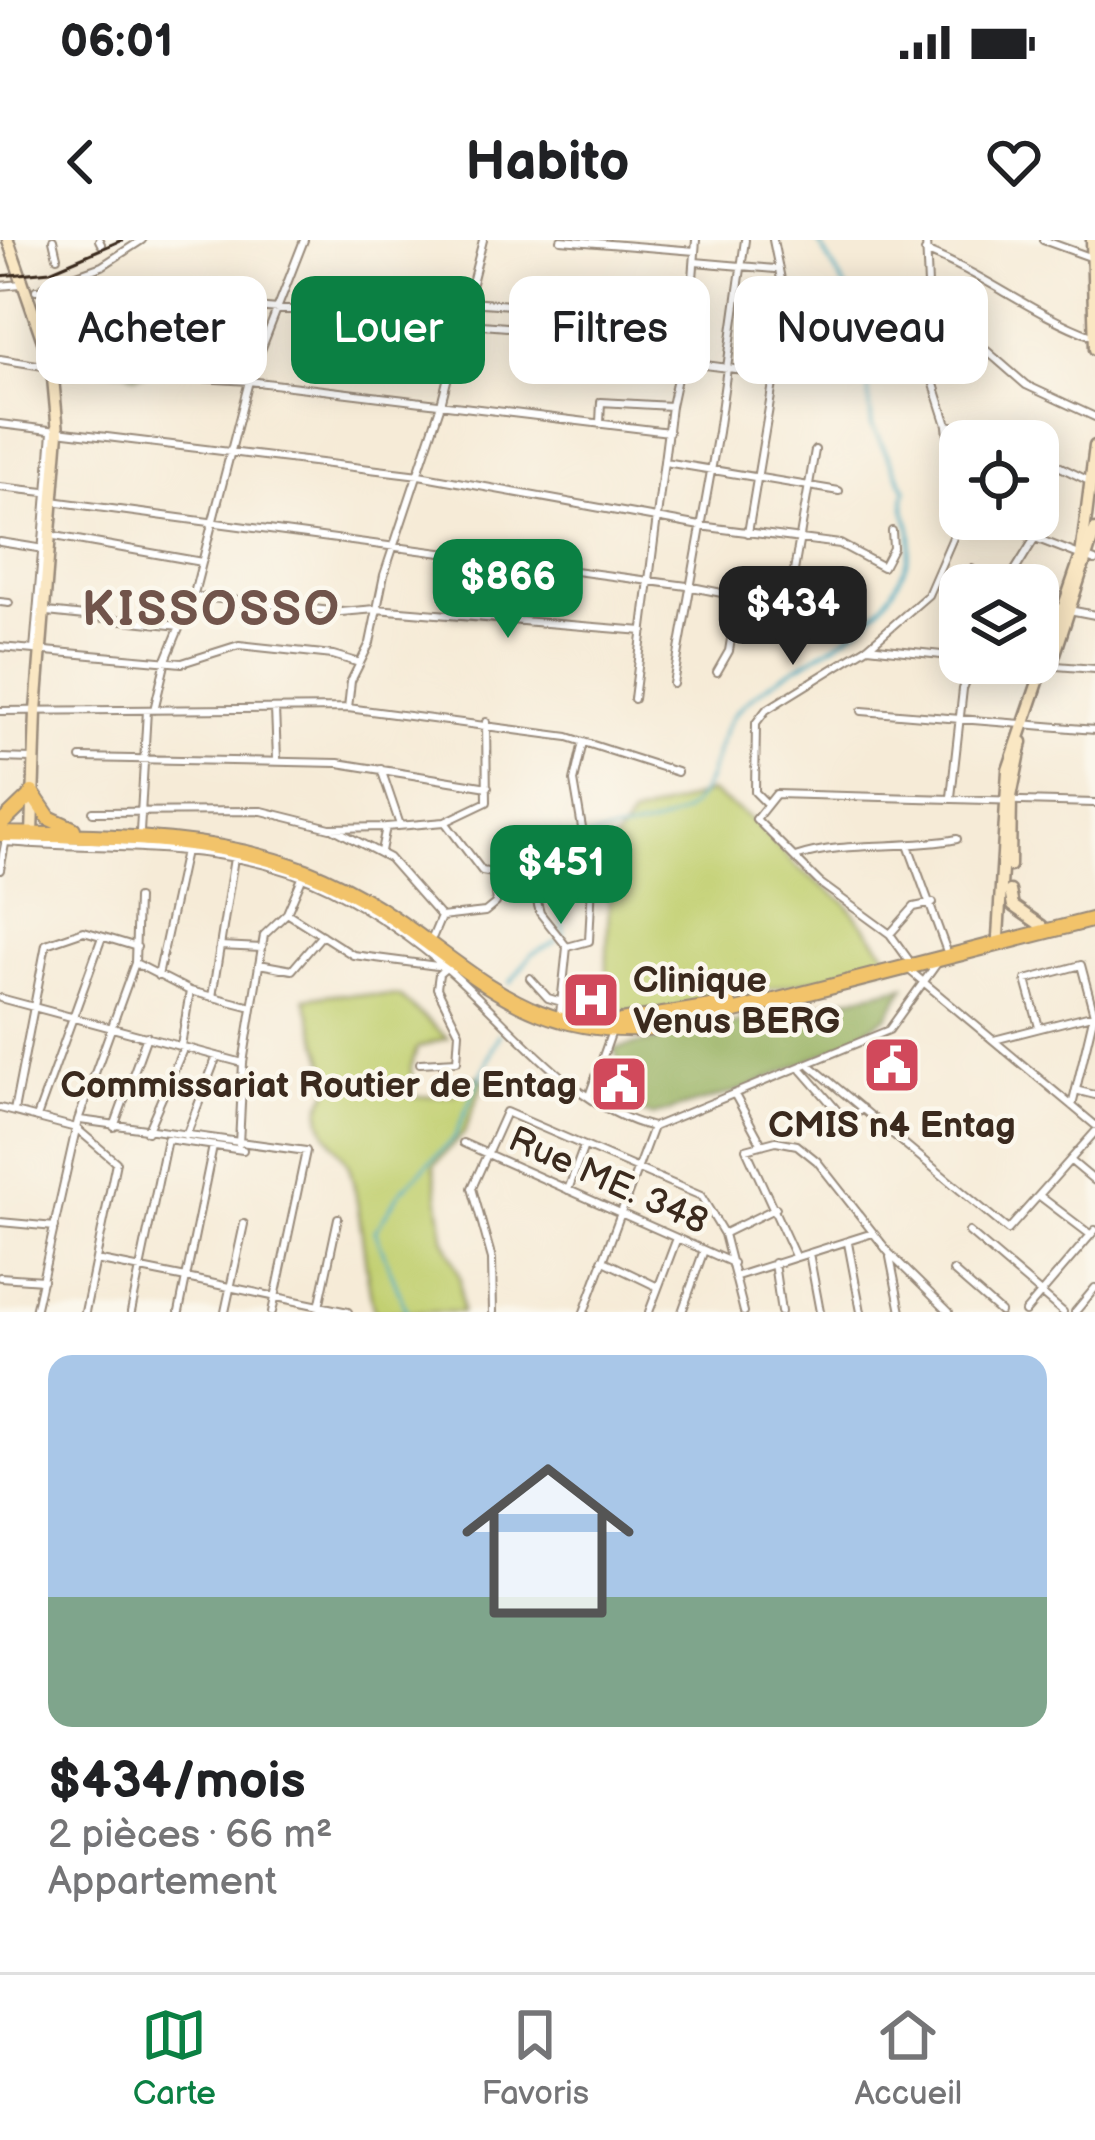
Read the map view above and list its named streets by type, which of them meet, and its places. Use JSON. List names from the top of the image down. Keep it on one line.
{"streets":{"street":["Rue ME. 348"]},"districts":["KISSOSSO"],"places":{"hospital":["Clinique Venus BERG"],"public building":["CMIS n4 Entag","Commissariat Routier de Entag"]},"page":{"status":"06:01","header":"Habito","chip":["Acheter","Louer","Filtres","Nouveau"],"price":["$866","$434","$451"],"list":[{"name":"$434/mois","note":"2 pièces · 66 m² · Appartement"}],"tabs":["Carte","Favoris","Accueil"]}}
